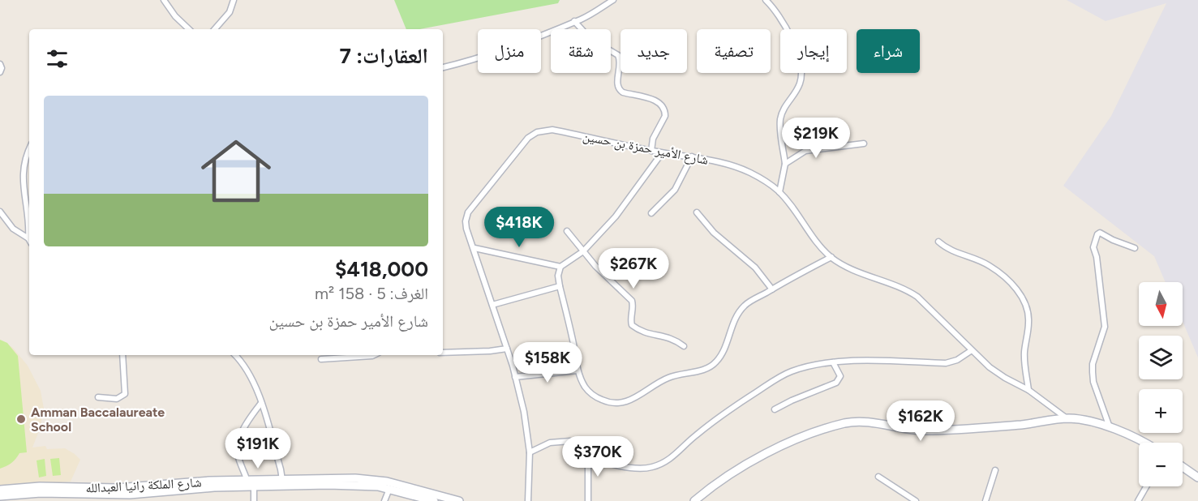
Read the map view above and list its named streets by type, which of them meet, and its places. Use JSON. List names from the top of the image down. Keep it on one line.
{"streets":{"main road":["شارع الملكة رانيا العبدالله"],"street":["شارع الأمير حمزة بن حسين"]},"places":["Amman Baccalaureate School"],"north":"bottom","page":{"chip":["شراء","إيجار","تصفية","جديد","شقة","منزل"],"heading":"العقارات: 7","list":[{"name":"$418,000","note":"الغرف: 5 · 158 m² · شارع الأمير حمزة بن حسين"}],"price":["$219K","$418K","$267K","$158K","$162K","$191K","$370K"],"map_buttons":["+","−"]}}
